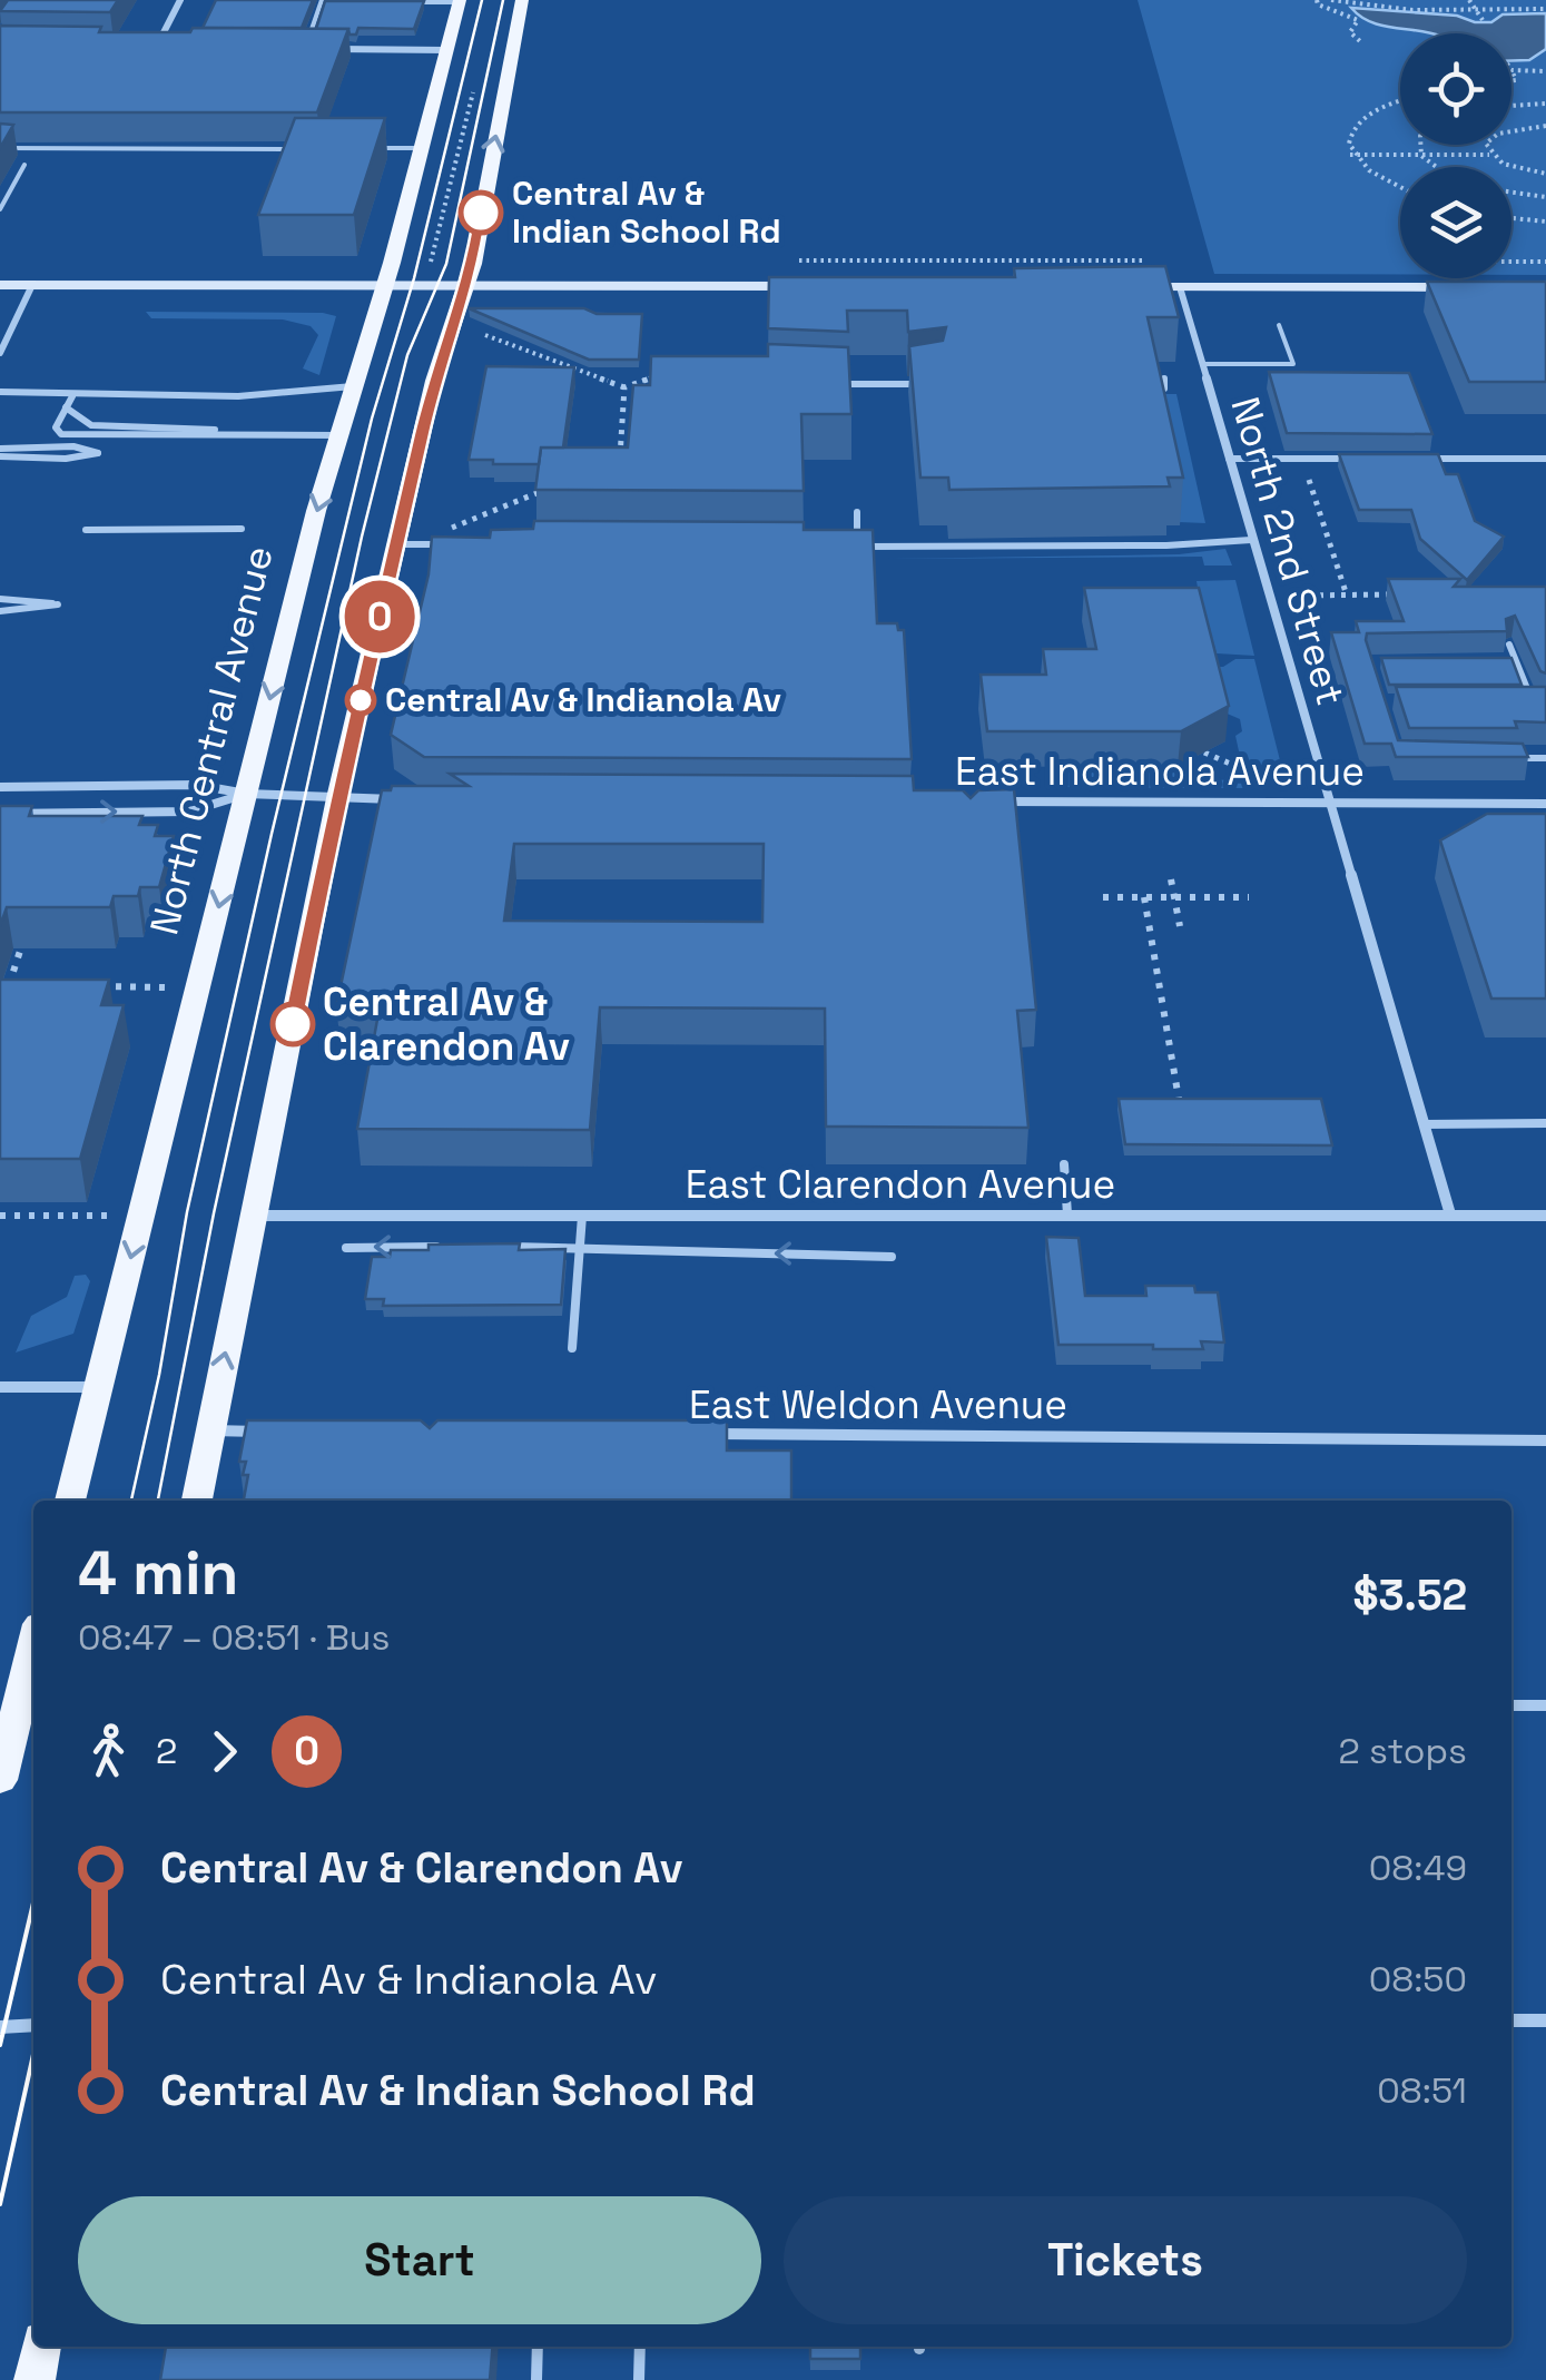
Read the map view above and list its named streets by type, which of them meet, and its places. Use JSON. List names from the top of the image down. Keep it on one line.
{"streets":{"main road":["North Central Avenue"],"street":["North 2nd Street","East Indianola Avenue","East Clarendon Avenue","East Weldon Avenue"]},"crossings":[["North 2nd Street","East Indianola Avenue"],["North 2nd Street","East Clarendon Avenue"]],"places":["Central Av & Indian School Rd","Central Av & Indianola Av","Central Av & Clarendon Av"],"lines":["bus line 0"],"page":{"on_map":"0","heading":["4 min","08:47 – 08:51 · Bus","$3.52"],"legs":["2","0","2 stops"],"list":[{"name":"Central Av & Clarendon Av","value":"08:49"},{"name":"Central Av & Indianola Av","value":"08:50"},{"name":"Central Av & Indian School Rd","value":"08:51"}],"buttons":["Start","Tickets"]}}
